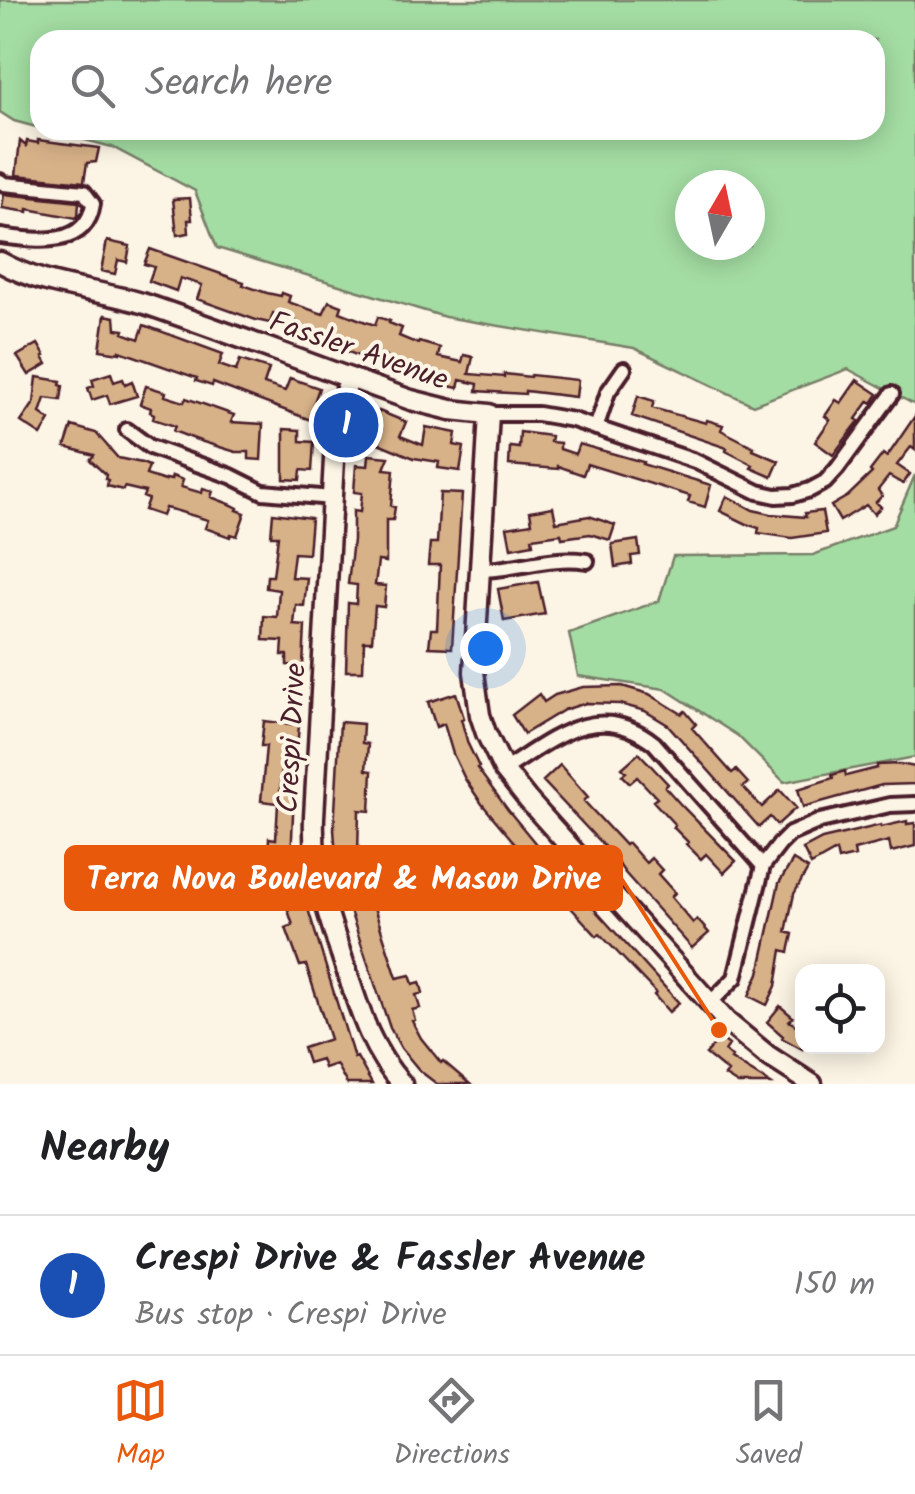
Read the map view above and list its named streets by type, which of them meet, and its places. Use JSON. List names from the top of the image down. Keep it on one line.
{"streets":{"street":["Fassler Avenue","Crespi Drive"]},"crossings":[["Fassler Avenue","Crespi Drive"]],"places":["Terra Nova Boulevard & Mason Drive"],"north":"top","page":{"search":"Search here","pins":"1","heading":"Nearby","list":[{"mark":"1","name":"Crespi Drive & Fassler Avenue","note":"Bus stop · Crespi Drive","value":"150 m"}],"nav":["Map","Directions","Saved"]}}
